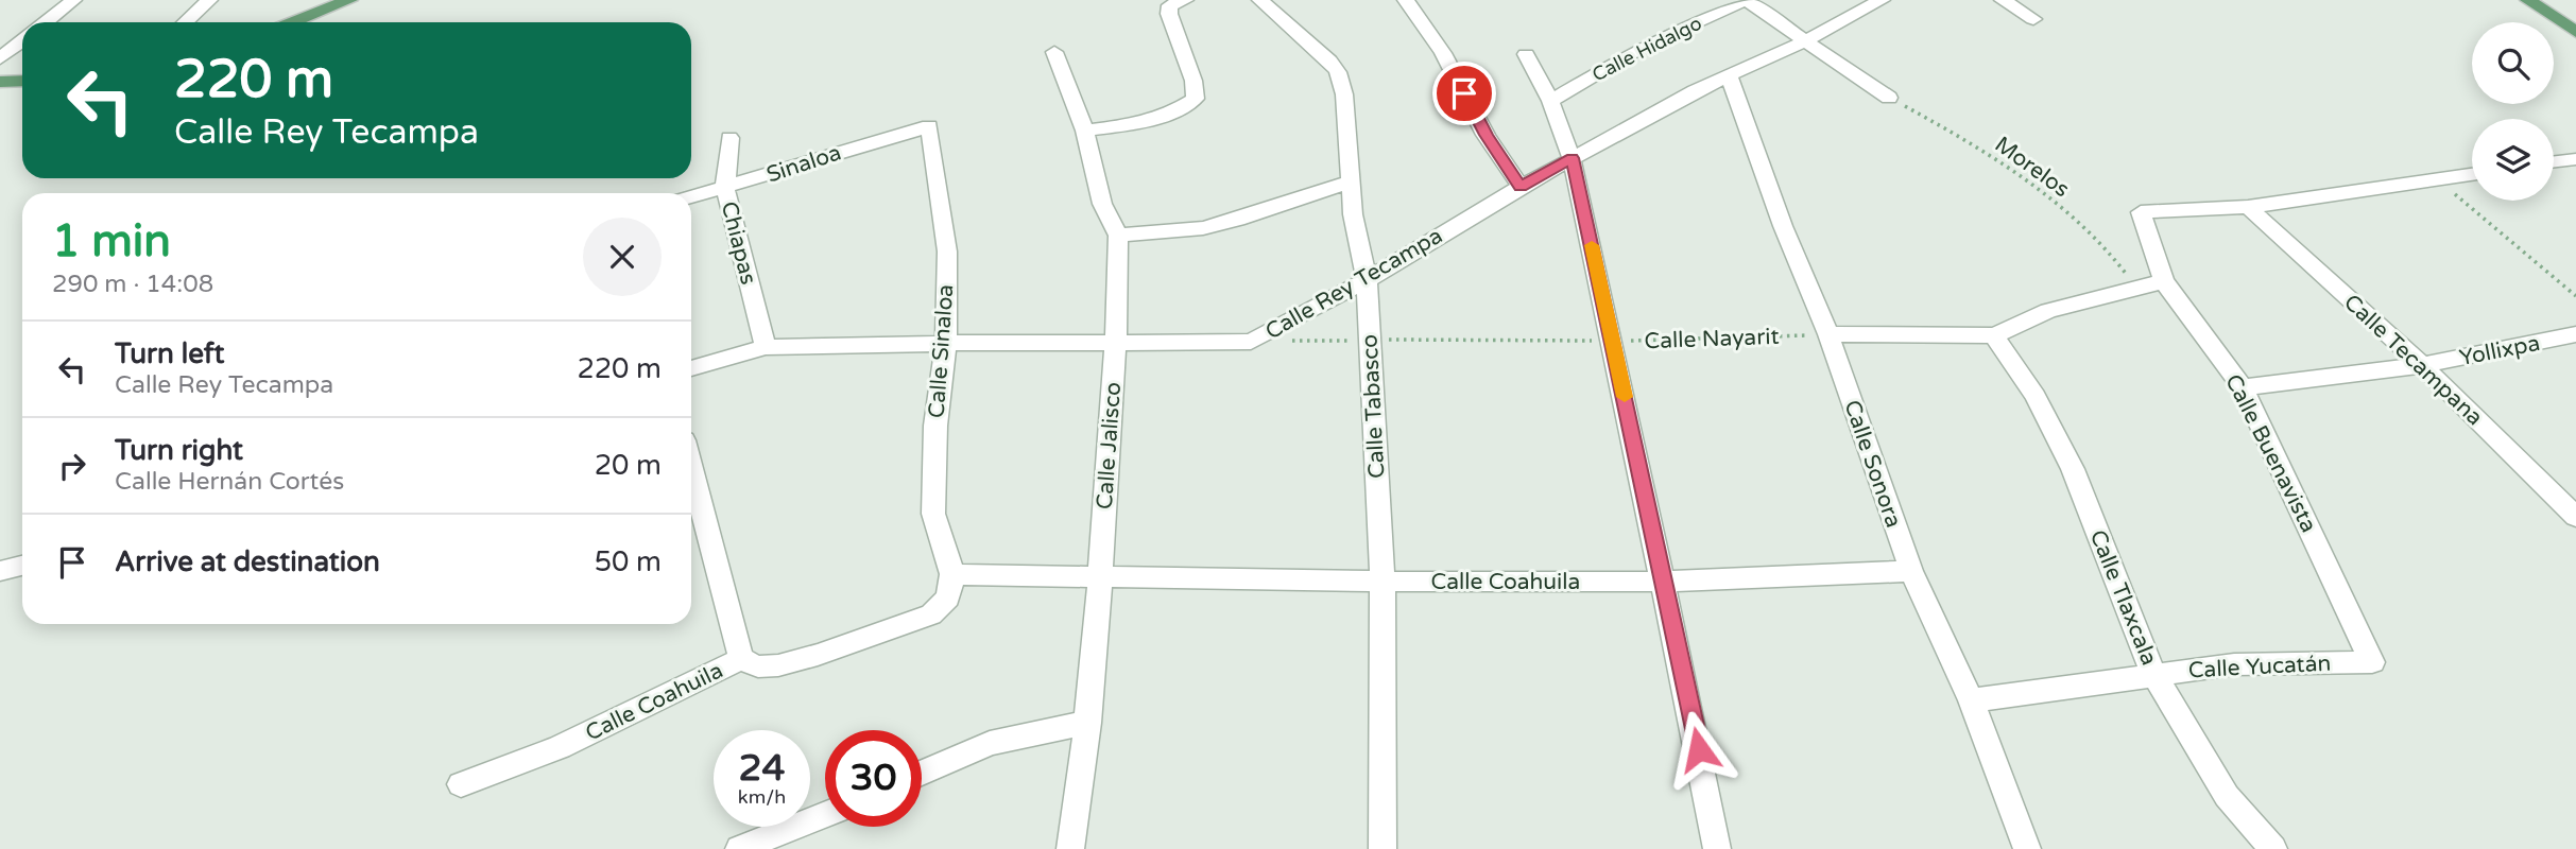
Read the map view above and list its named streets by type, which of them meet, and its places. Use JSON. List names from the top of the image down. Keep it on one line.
{"streets":{"street":["Calle Hidalgo","Sinaloa","Chiapas","Calle Rey Tecampa","Yollixpa","Calle Sinaloa","Calle Tecampana","Calle Tabasco","Calle Jalisco","Calle Buenavista","Calle Sonora","Calle Coahuila","Calle Tlaxcala","Calle Yucatán"],"path":["Morelos","Calle Nayarit"]},"crossings":[["Sinaloa","Chiapas"],["Sinaloa","Calle Sinaloa"],["Chiapas","Calle Rey Tecampa"],["Calle Rey Tecampa","Calle Nayarit"],["Calle Rey Tecampa","Calle Sinaloa"],["Calle Rey Tecampa","Calle Tabasco"],["Calle Rey Tecampa","Calle Jalisco"],["Calle Rey Tecampa","Calle Sonora"],["Calle Nayarit","Calle Tabasco"],["Calle Nayarit","Calle Sonora"],["Yollixpa","Calle Tecampana"],["Yollixpa","Calle Buenavista"],["Calle Sinaloa","Calle Coahuila"],["Calle Tecampana","Calle Buenavista"],["Calle Tabasco","Calle Coahuila"],["Calle Jalisco","Calle Coahuila"],["Calle Buenavista","Calle Yucatán"],["Calle Sonora","Calle Coahuila"],["Calle Sonora","Calle Yucatán"],["Calle Tlaxcala","Calle Yucatán"]],"page":{"turn":["220 m","Calle Rey Tecampa"],"heading":["1 min","290 m · 14:08"],"list":[{"name":"Turn left","note":"Calle Rey Tecampa","value":"220 m"},{"name":"Turn right","note":"Calle Hernán Cortés","value":"20 m"},{"name":"Arrive at destination","value":"50 m"}],"speed":"24 km/h","limit":"30"}}
